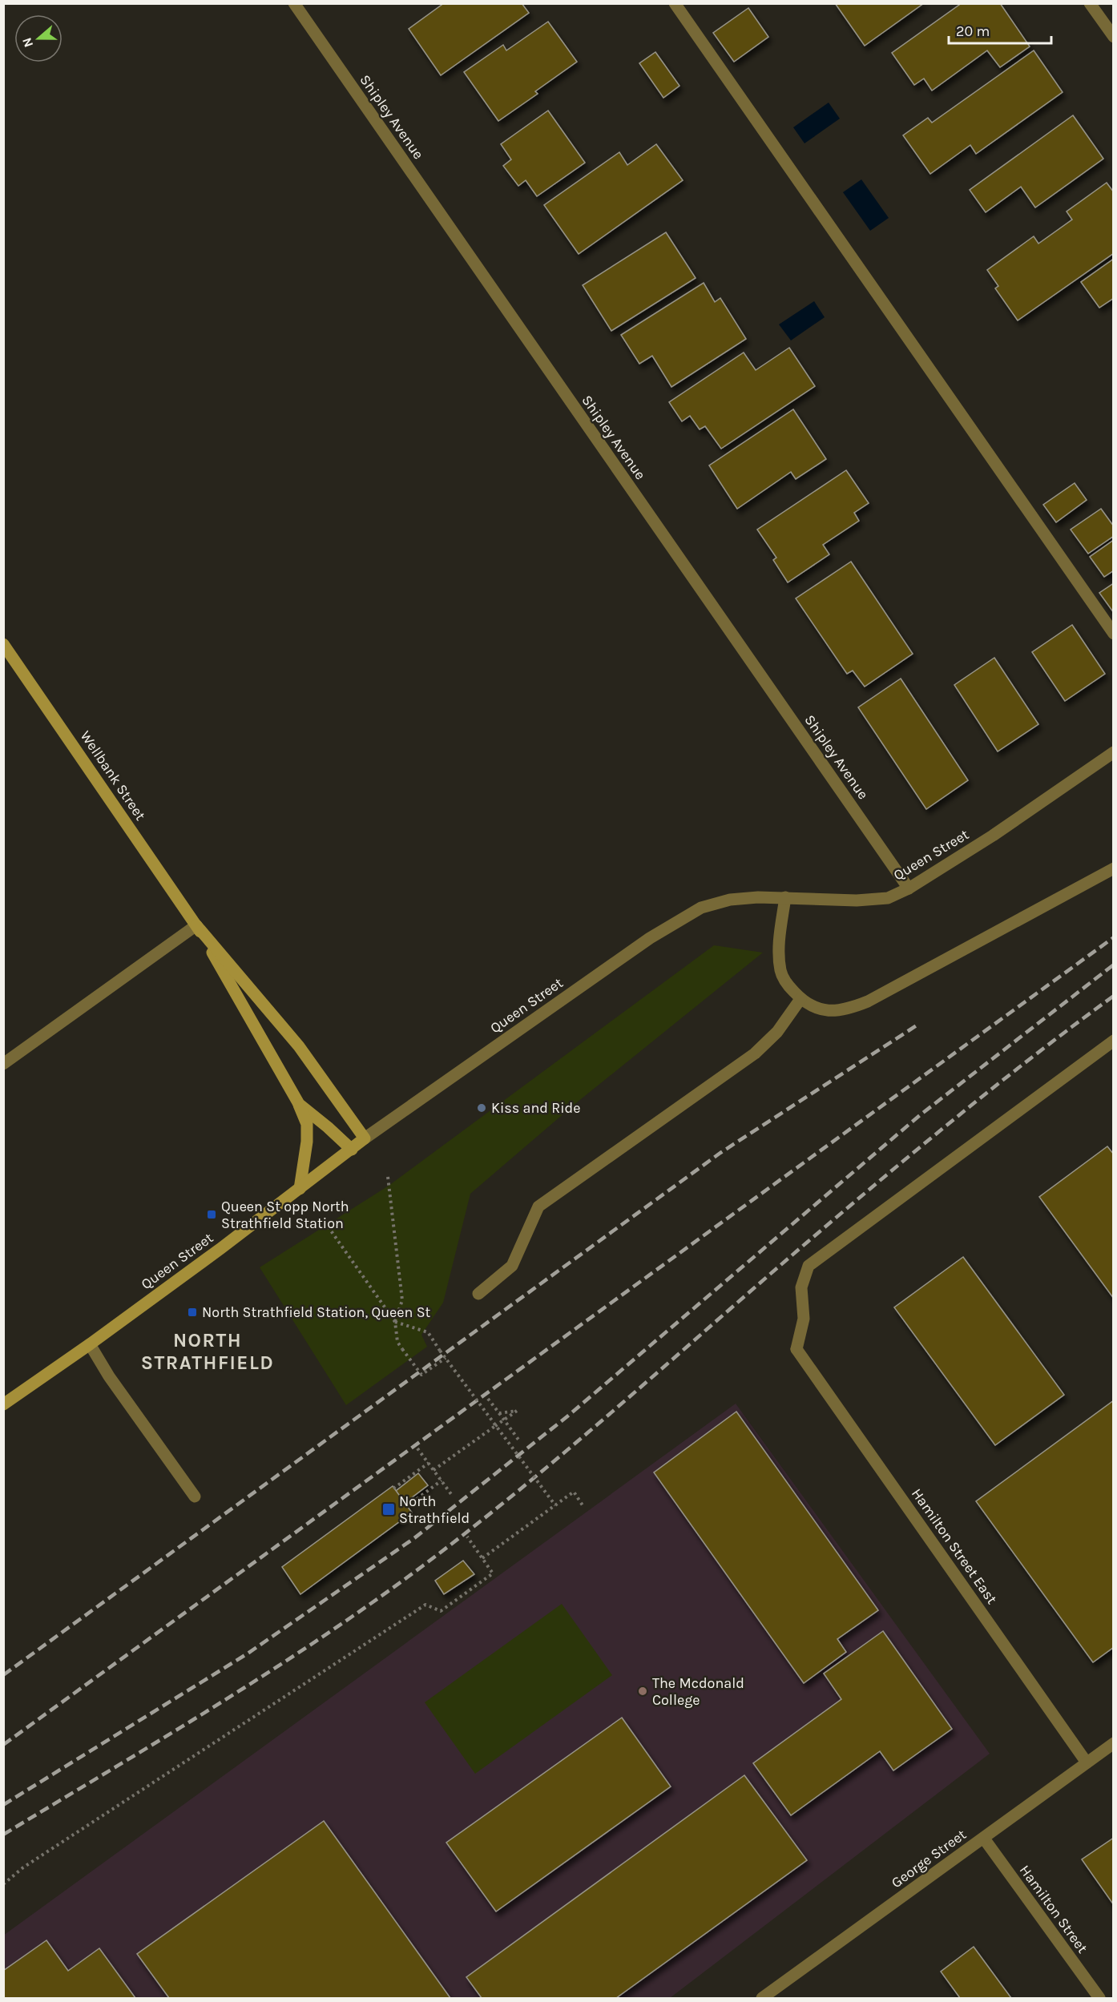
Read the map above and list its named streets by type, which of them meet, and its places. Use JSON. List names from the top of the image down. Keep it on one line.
{"streets":{"main road":["Wellbank Street","Queen Street"],"street":["Shipley Avenue","Hamilton Street East","George Street","Hamilton Street"]},"crossings":[["Shipley Avenue","Queen Street"],["Wellbank Street","Queen Street"],["Hamilton Street East","George Street"],["George Street","Hamilton Street"]],"districts":["NORTH STRATHFIELD"],"places":{"other":["Kiss and Ride","The Mcdonald College"],"transit":["Queen St opp North Strathfield Station","North Strathfield Station, Queen St","North Strathfield"]},"scale_bar":"20 m","north":"left"}
